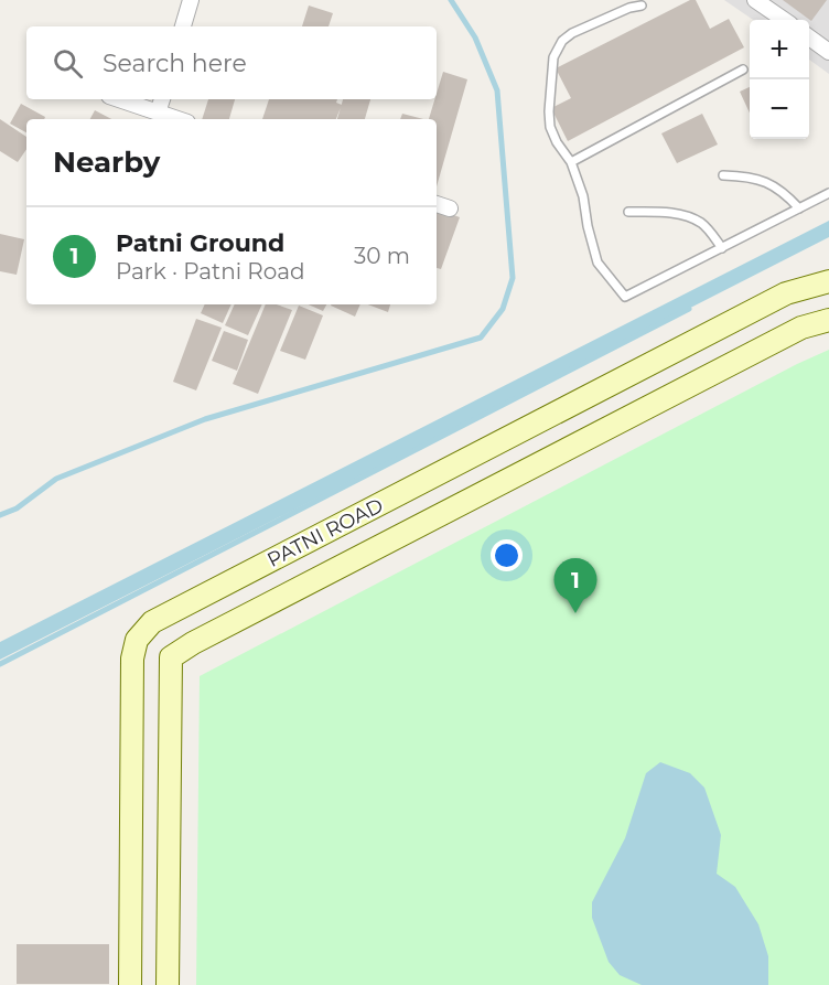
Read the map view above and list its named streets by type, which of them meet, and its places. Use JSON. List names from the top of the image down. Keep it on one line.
{"streets":{"main road":["PATNI ROAD"]},"page":{"map_buttons":["+","−"],"search":"Search here","heading":"Nearby","list":[{"mark":"1","name":"Patni Ground","note":"Park · Patni Road","value":"30 m"}],"pins":"1"}}
